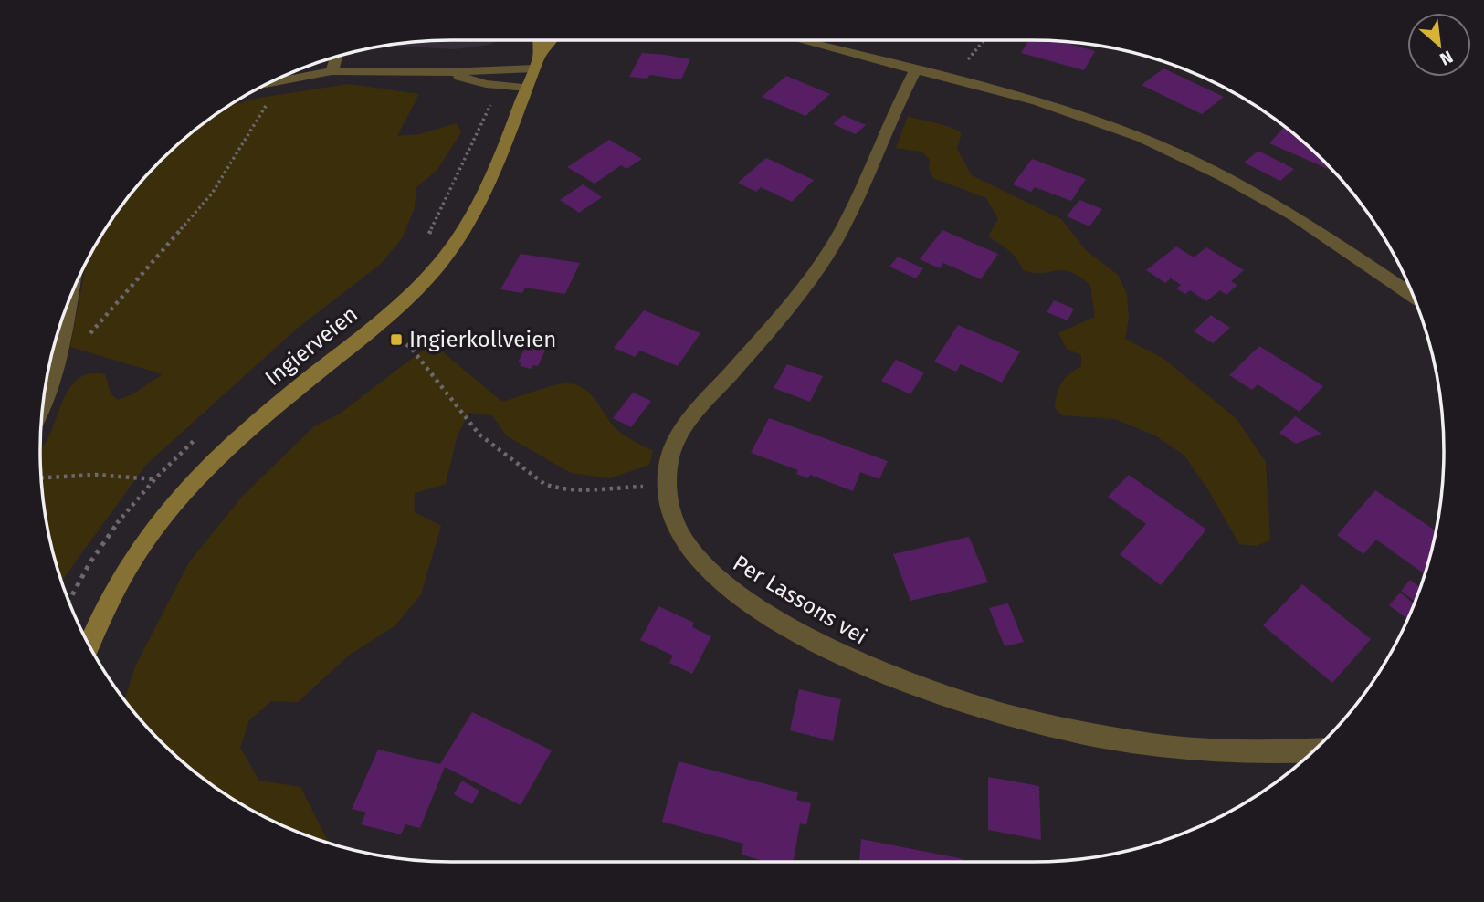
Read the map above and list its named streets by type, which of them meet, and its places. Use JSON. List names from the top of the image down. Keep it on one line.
{"streets":{"main road":["Ingierveien"],"street":["Per Lassons vei"]},"places":{"transit":["Ingierkollveien"]},"north":"bottom right"}
